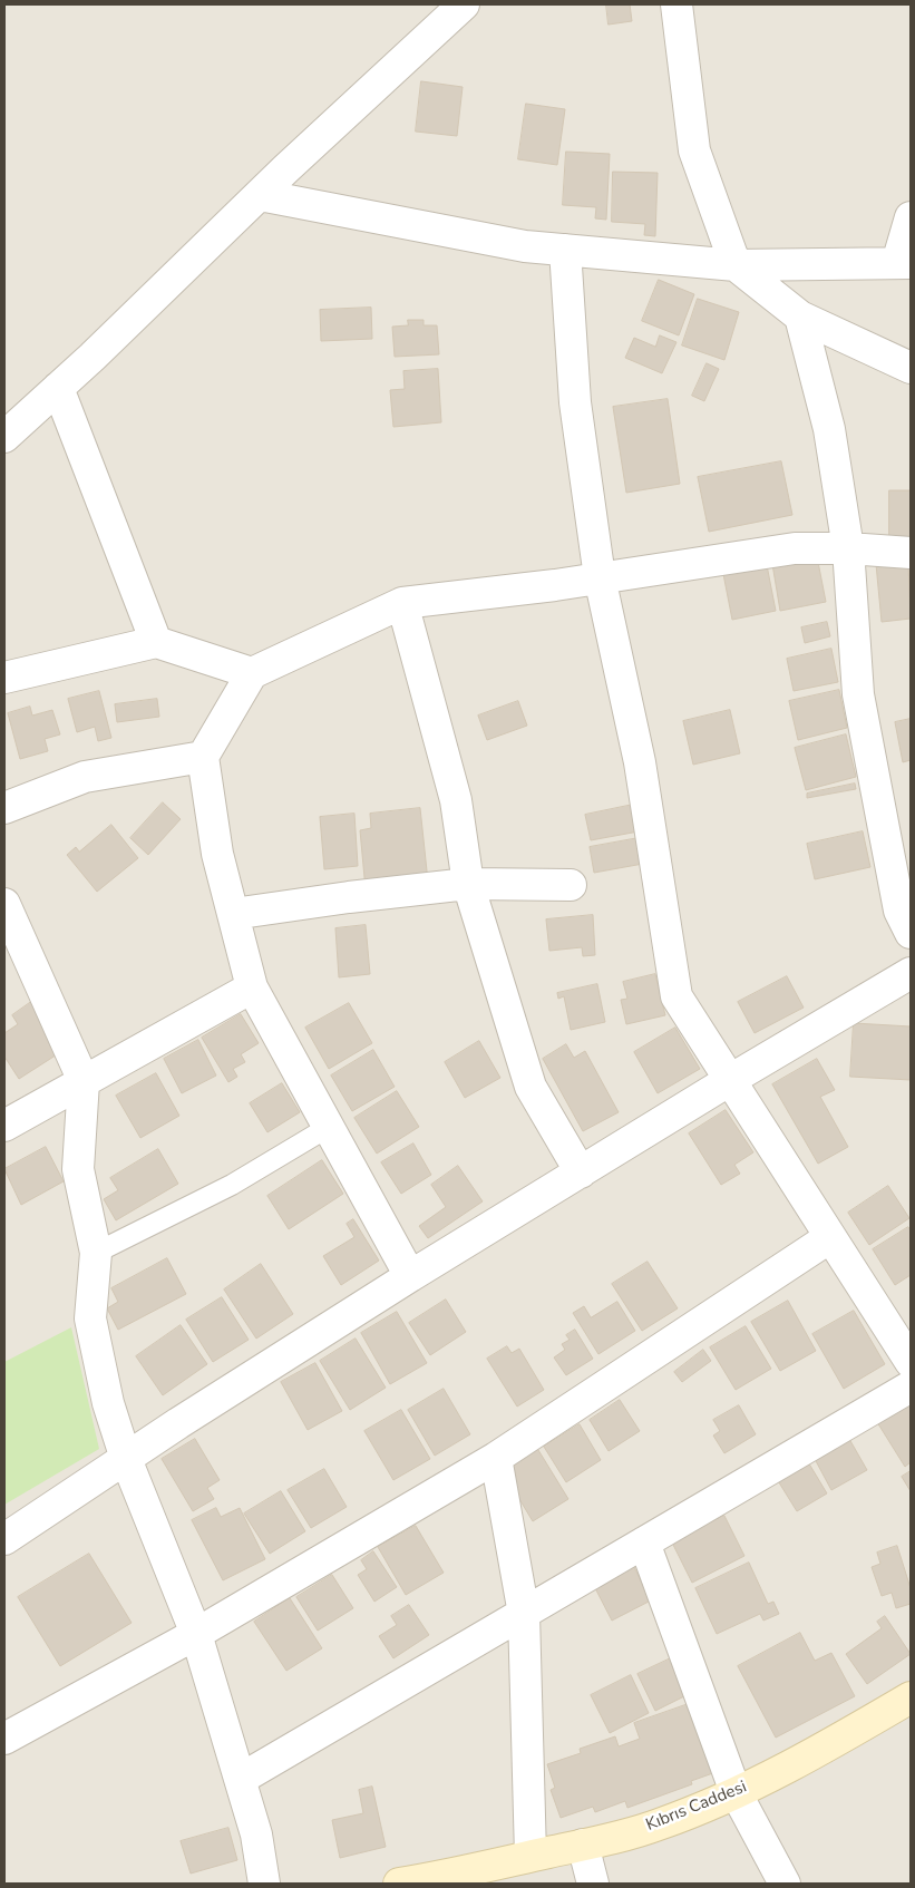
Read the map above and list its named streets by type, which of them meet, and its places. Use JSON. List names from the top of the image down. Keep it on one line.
{"streets":{"main road":["Kıbrıs Caddesi"]}}
